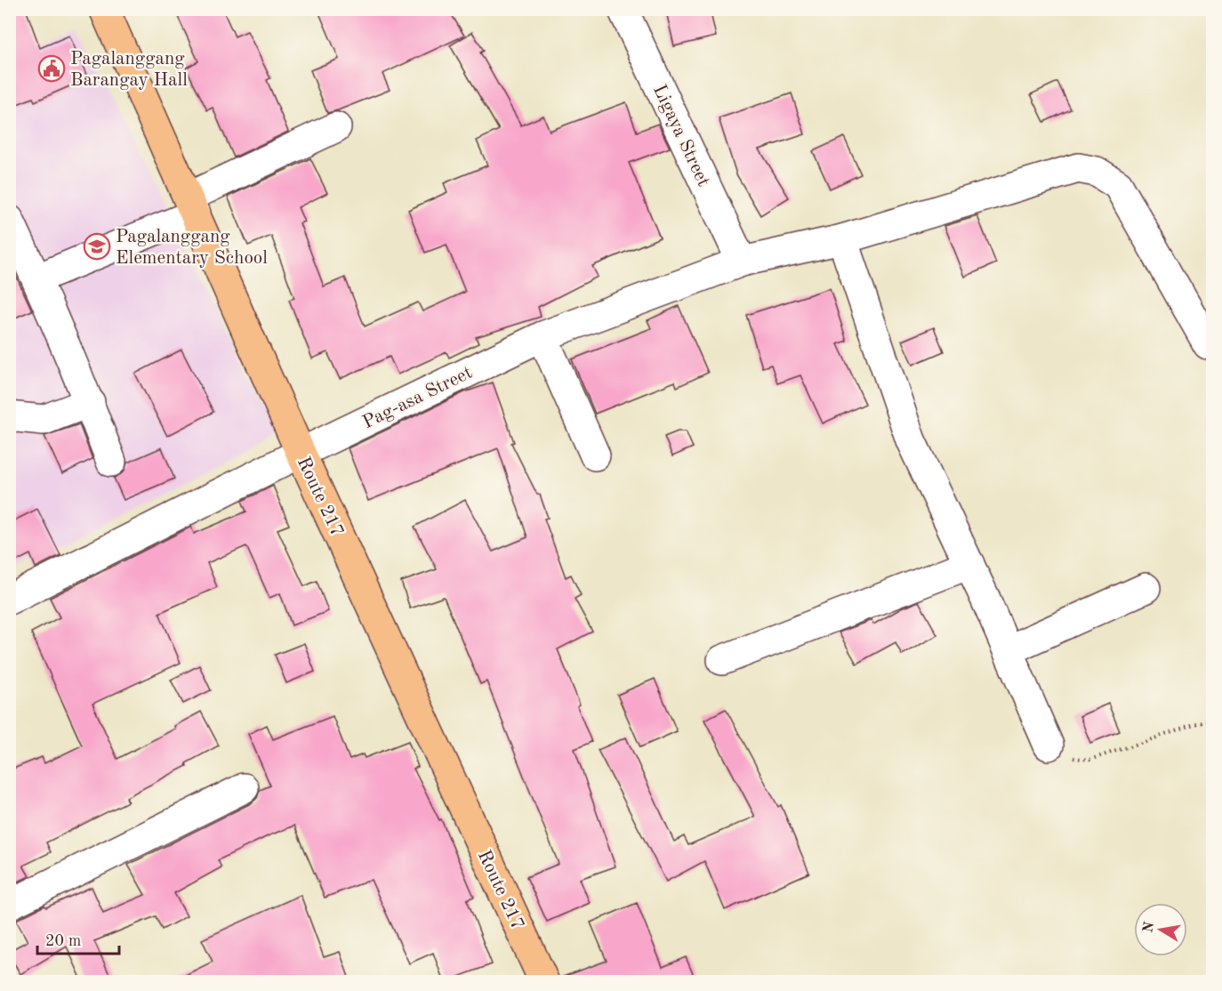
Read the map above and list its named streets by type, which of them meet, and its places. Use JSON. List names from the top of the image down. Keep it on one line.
{"streets":{"main road":["Route 217"],"street":["Ligaya Street","Pag-asa Street"]},"crossings":[["Ligaya Street","Pag-asa Street"],["Pag-asa Street","Route 217"]],"places":{"public building":["Pagalanggang Barangay Hall"],"school or university":["Pagalanggang Elementary School"]},"scale_bar":"20 m","north":"left"}
